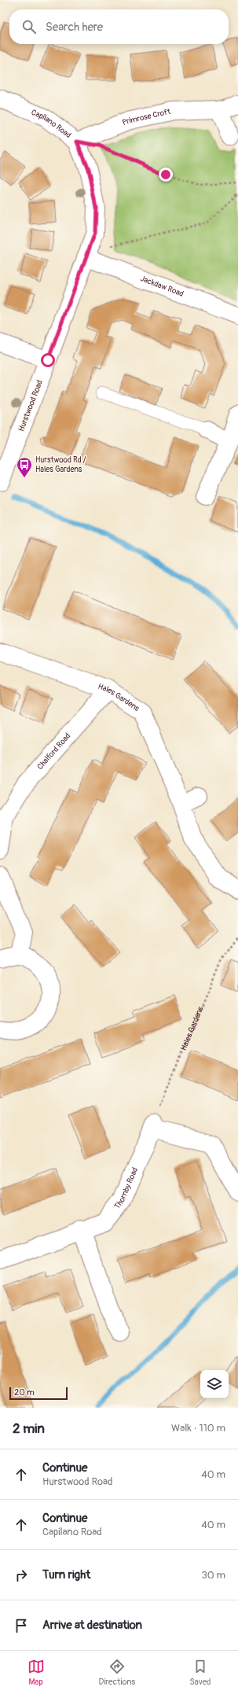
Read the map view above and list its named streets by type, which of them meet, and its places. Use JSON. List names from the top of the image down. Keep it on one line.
{"streets":{"street":["Primrose Croft","Capilano Road","Jackdaw Road","Hurstwood Road","Hales Gardens","Chalford Road","Thornby Road"]},"crossings":[["Primrose Croft","Capilano Road"],["Capilano Road","Jackdaw Road"],["Capilano Road","Hurstwood Road"],["Jackdaw Road","Hurstwood Road"],["Hales Gardens","Chalford Road"],["Hales Gardens","Thornby Road"]],"places":{"bus stop":["Hurstwood Rd / Hales Gardens"]},"scale_bar":"20 m","page":{"search":"Search here","scale":"20 m","heading":["2 min","Walk · 110 m"],"list":[["Continue","Hurstwood Road","40 m"],["Continue","Capilano Road","40 m"],["Turn right","30 m"],"Arrive at destination"],"nav":["Map","Directions","Saved"]}}
